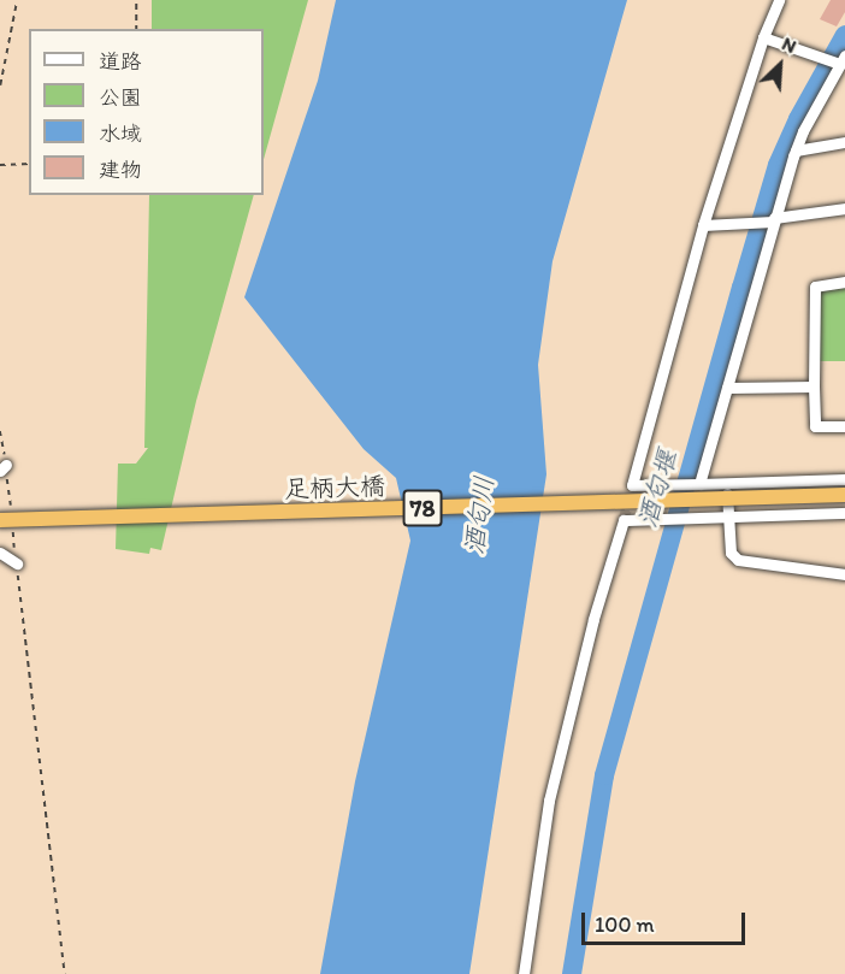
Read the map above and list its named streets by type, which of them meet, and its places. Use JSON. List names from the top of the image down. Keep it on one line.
{"streets":{"main road":["足柄大橋","78"]},"water":["酒匂堰","酒匂川"],"legend":["道路","公園","水域","建物"],"scale_bar":"100 m","north":"top right"}
